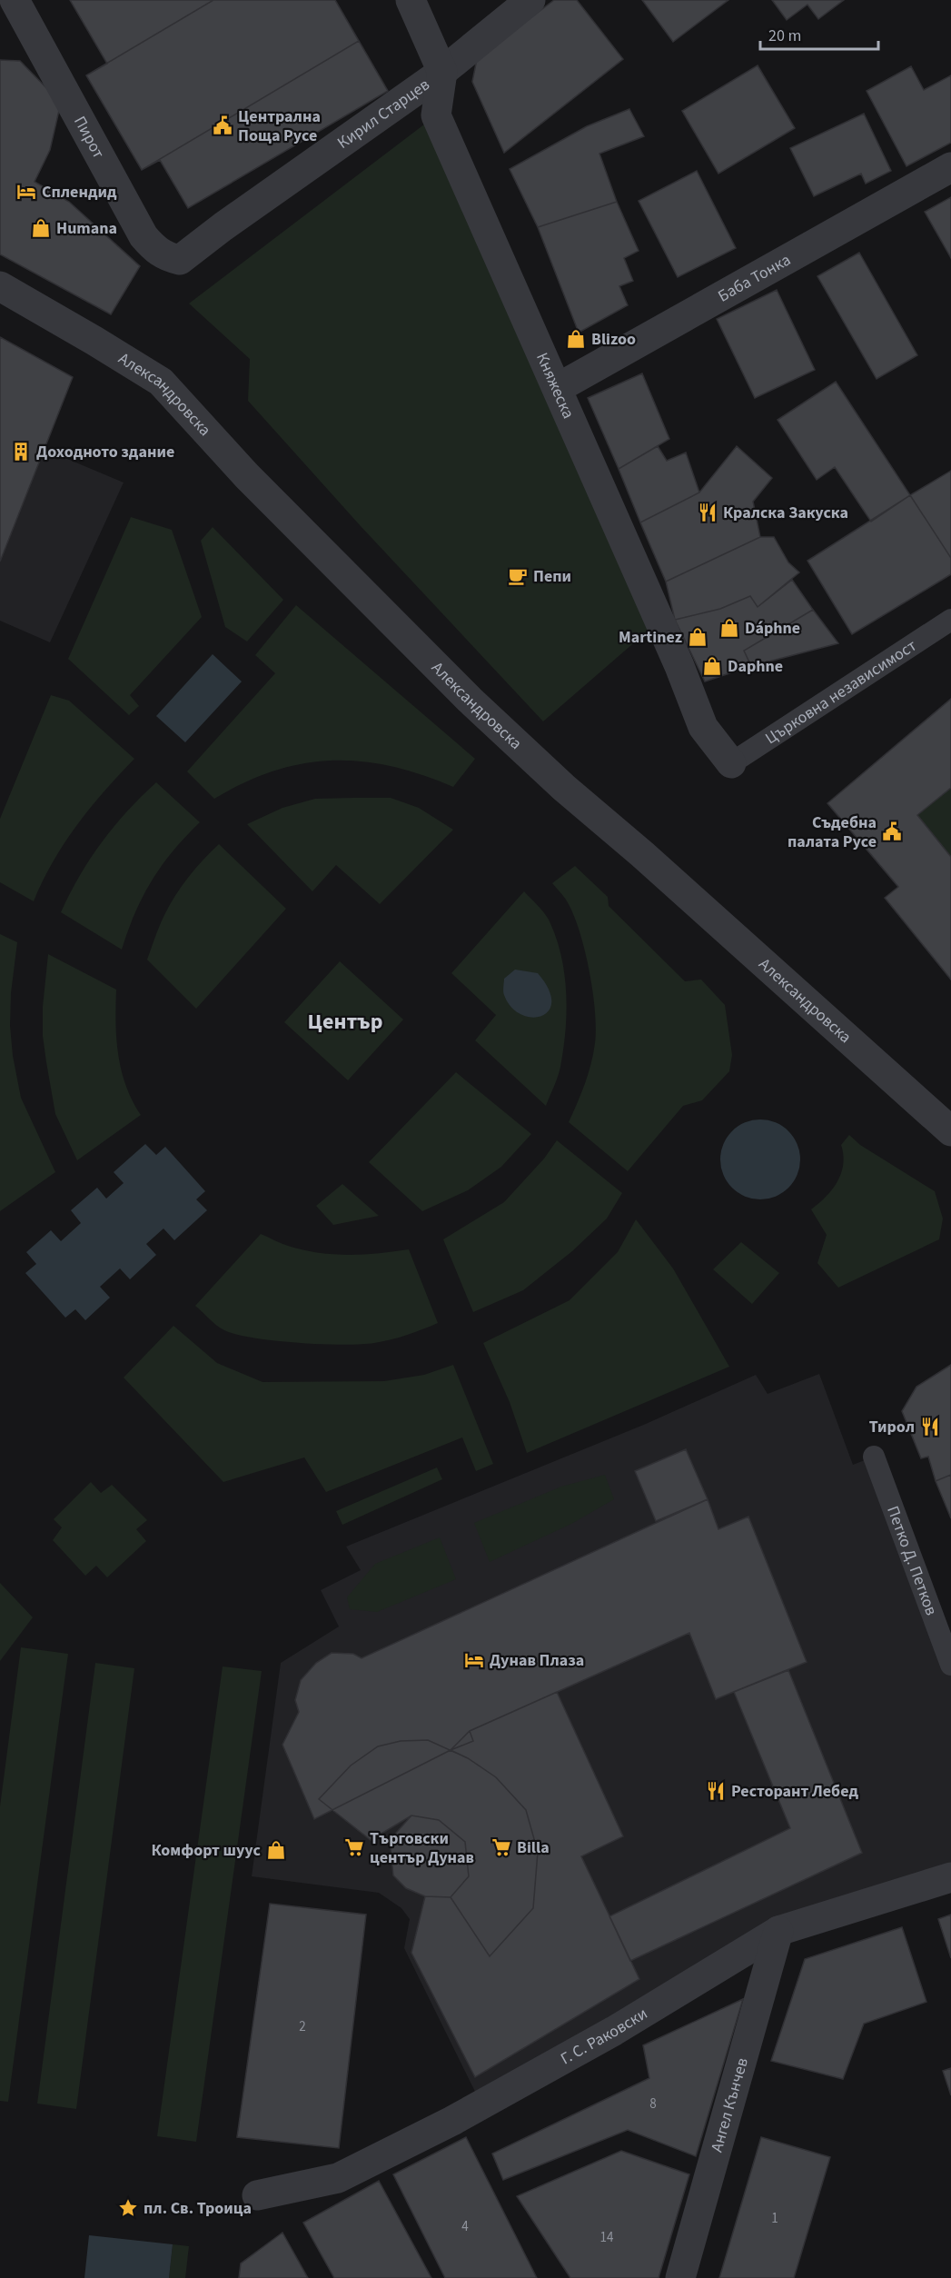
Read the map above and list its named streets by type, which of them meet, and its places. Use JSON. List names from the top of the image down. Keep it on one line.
{"streets":{"street":["Кирил Старцев","Пирот","Баба Тонка","Княжеска","Александровска","Г. С. Раковски","Ангел Кънчев"],"lane":["Църковна независимост","Петко Д. Петков"]},"crossings":[["Кирил Старцев","Пирот"],["Кирил Старцев","Княжеска"],["Баба Тонка","Княжеска"],["Княжеска","Църковна независимост"],["Г. С. Раковски","Ангел Кънчев"]],"districts":["Център"],"places":{"public building":["Централна Поща Русе","Съдебна палата Русе"],"hotel":["Сплендид","Дунав Плаза"],"shop":["Humana","Blizoo","Dáphne","Martinez","Daphne","Комфорт шуус"],"building":["Доходното здание"],"restaurant":["Кралска Закуска","Тирол","Ресторант Лебед"],"cafe":["Пепи"],"supermarket":["Tърговски център Дунав","Billa"],"place":["пл. Св. Троица"]},"house_numbers":["2","8","1","4","14"],"scale_bar":"20 m"}
